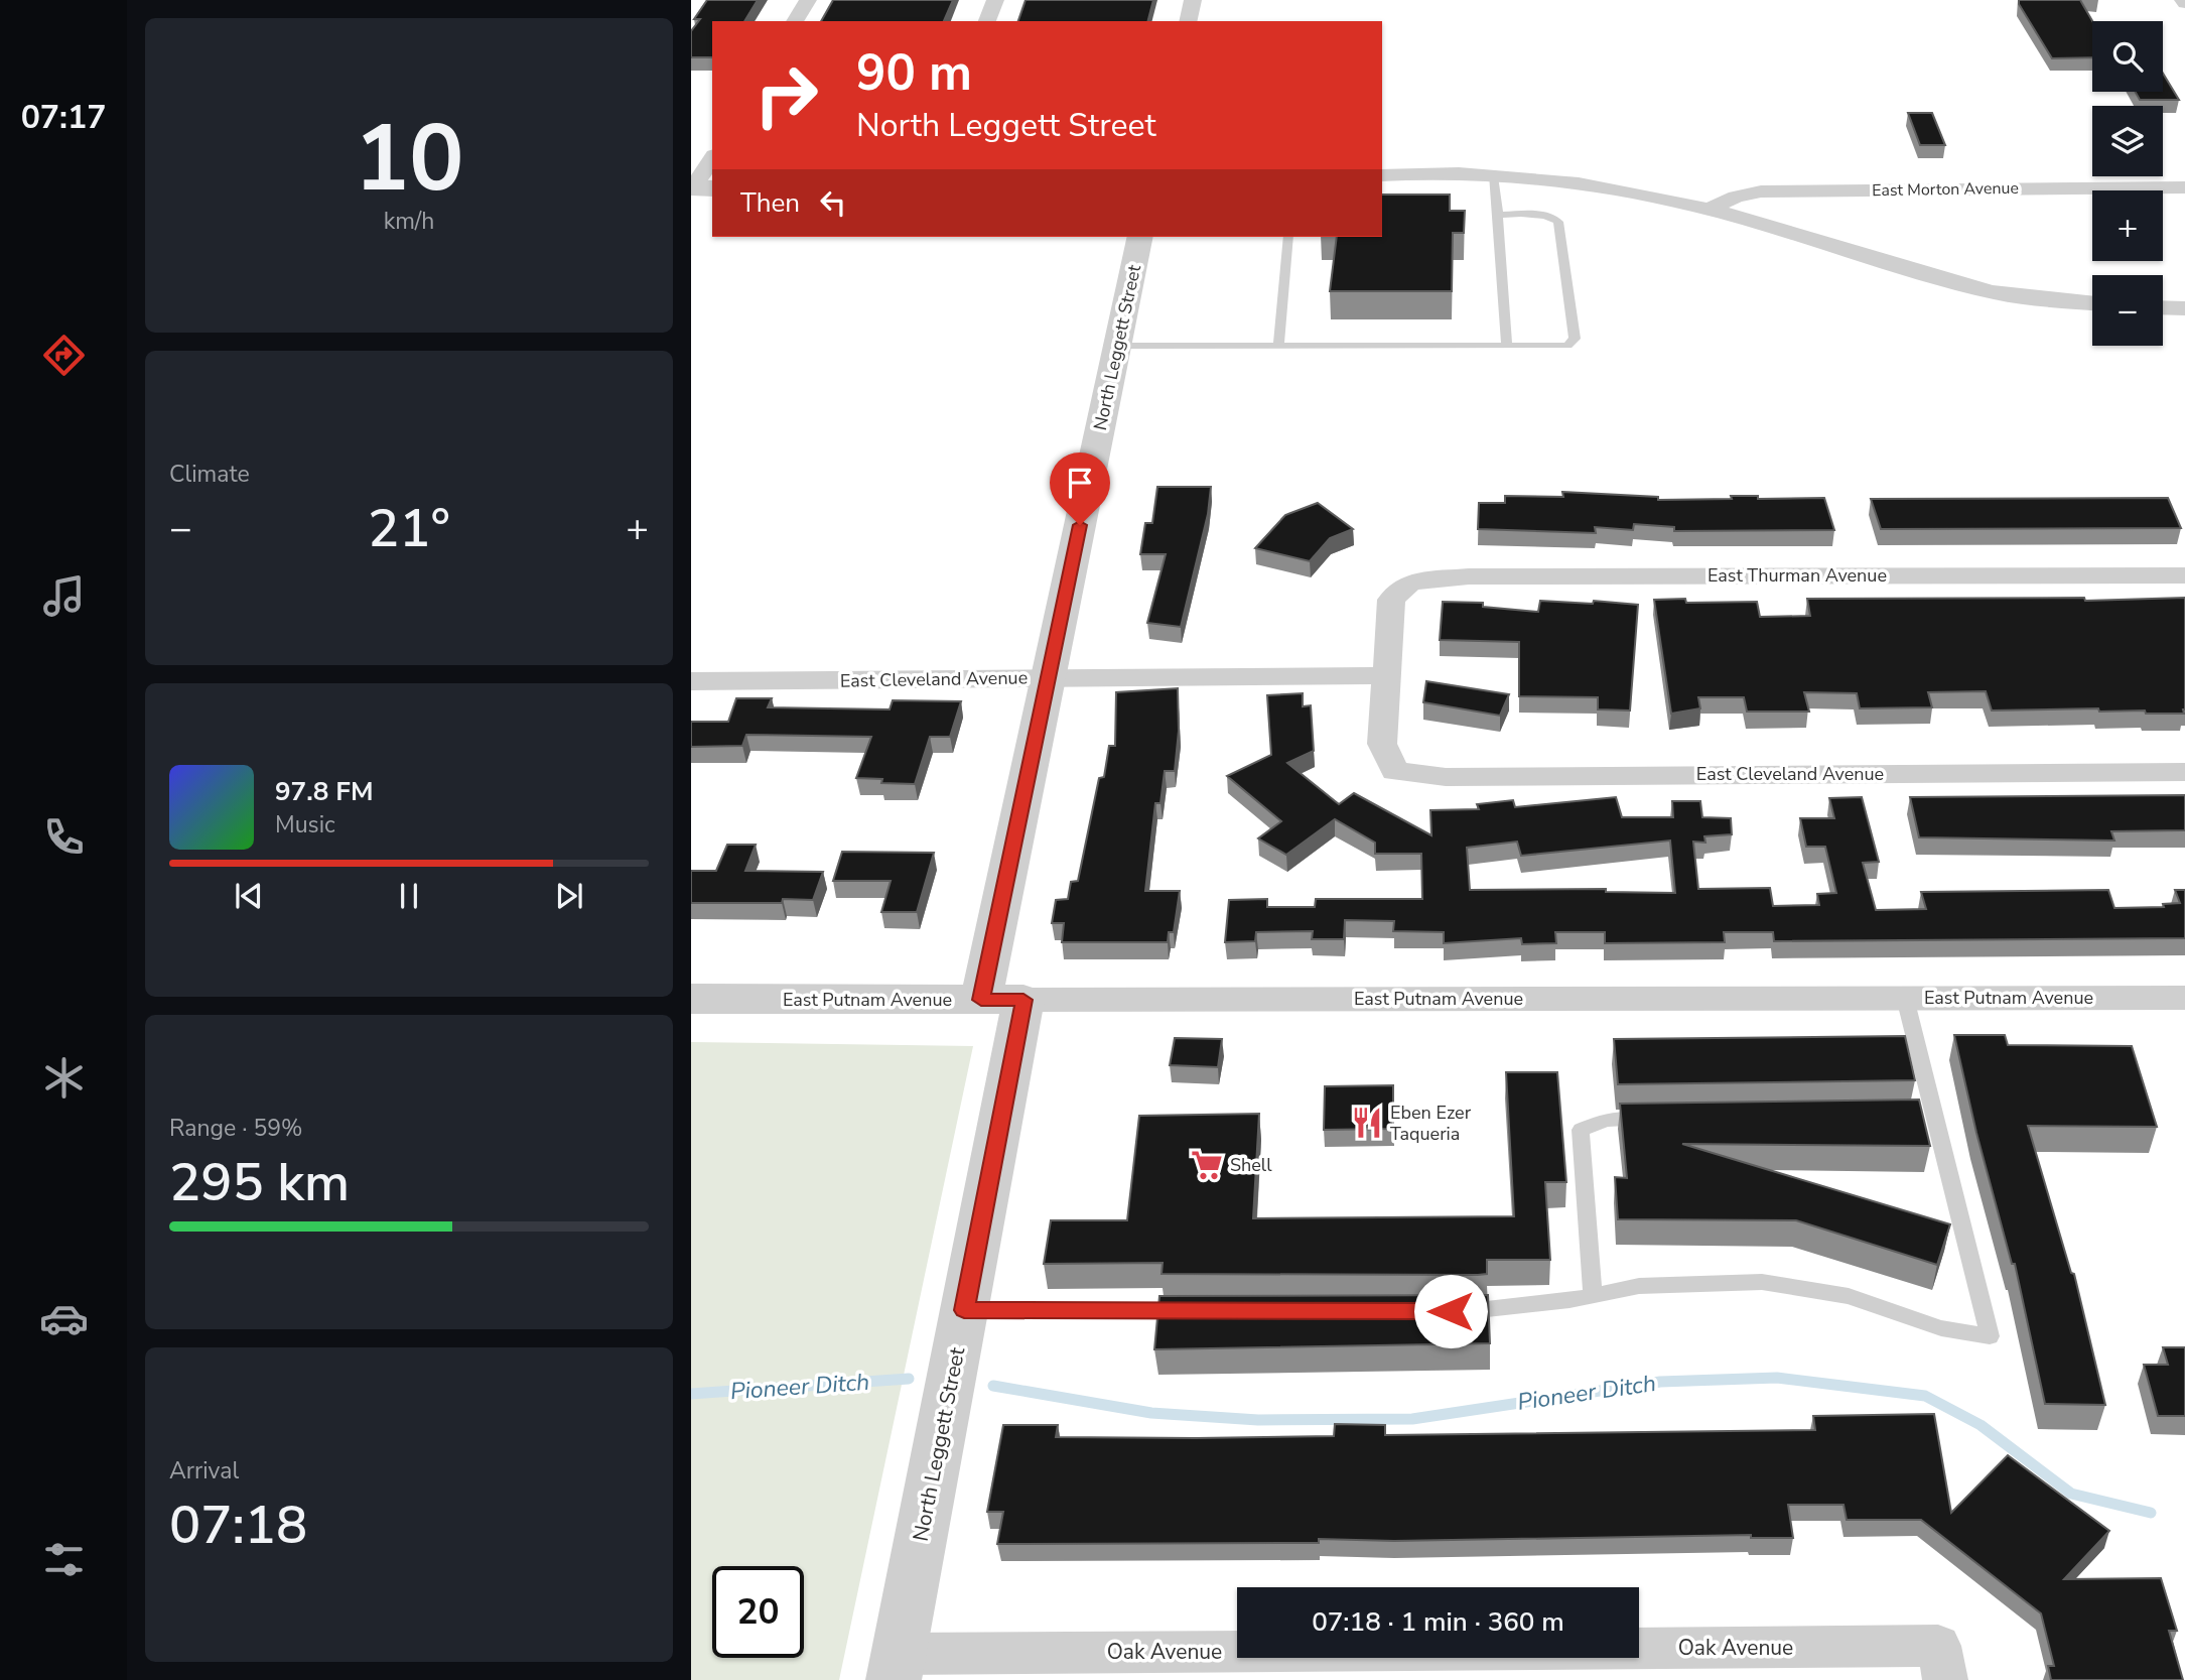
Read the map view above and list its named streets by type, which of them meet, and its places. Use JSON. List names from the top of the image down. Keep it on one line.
{"streets":{"street":["East Morton Avenue","North Leggett Street","East Thurman Avenue","East Cleveland Avenue","East Putnam Avenue","Oak Avenue"]},"crossings":[["North Leggett Street","East Cleveland Avenue"],["North Leggett Street","East Putnam Avenue"],["North Leggett Street","Oak Avenue"],["East Thurman Avenue","East Cleveland Avenue"]],"water":["Pioneer Ditch"],"places":{"restaurant":["Eben Ezer Taqueria"],"supermarket":["Shell"]},"page":{"tabs":"07:17","tile":[["10","km/h"],"Climate",["Range · 59%","295 km"],["Arrival","07:18"]],"map_buttons":["+","−"],"turn":["90 m","North Leggett Street"],"then":"Then","heat":["−","21°","+"],"song":["97.8 FM","Music"],"limit":"20","trip":"07:18 · 1 min · 360 m"}}
